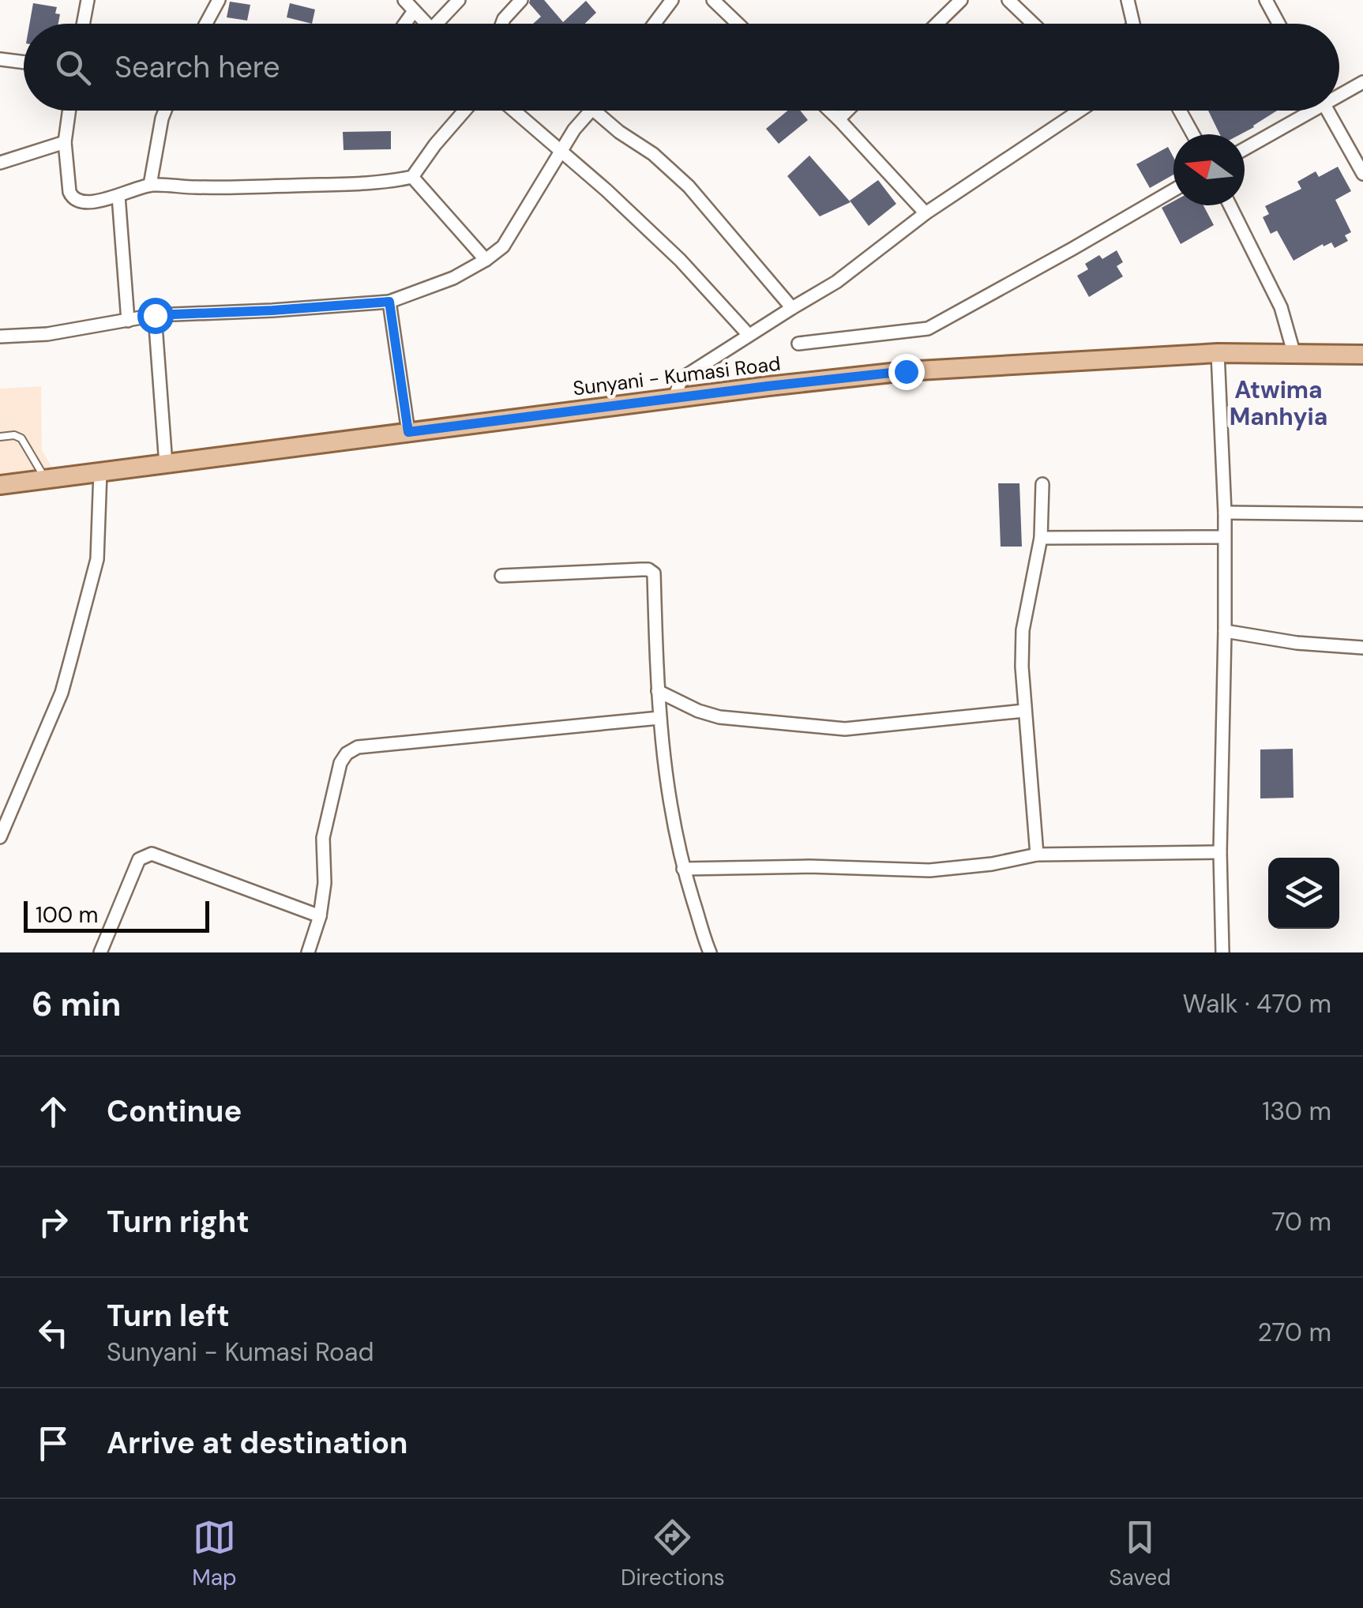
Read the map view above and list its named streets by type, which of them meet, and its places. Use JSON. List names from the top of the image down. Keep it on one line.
{"streets":{"main road":["Sunyani - Kumasi Road"]},"districts":["Atwima Manhyia"],"scale_bar":"100 m","north":"left","page":{"search":"Search here","scale":"100 m","heading":["6 min","Walk · 470 m"],"list":[["Continue","130 m"],["Turn right","70 m"],["Turn left","Sunyani - Kumasi Road","270 m"],"Arrive at destination"],"nav":["Map","Directions","Saved"]}}
